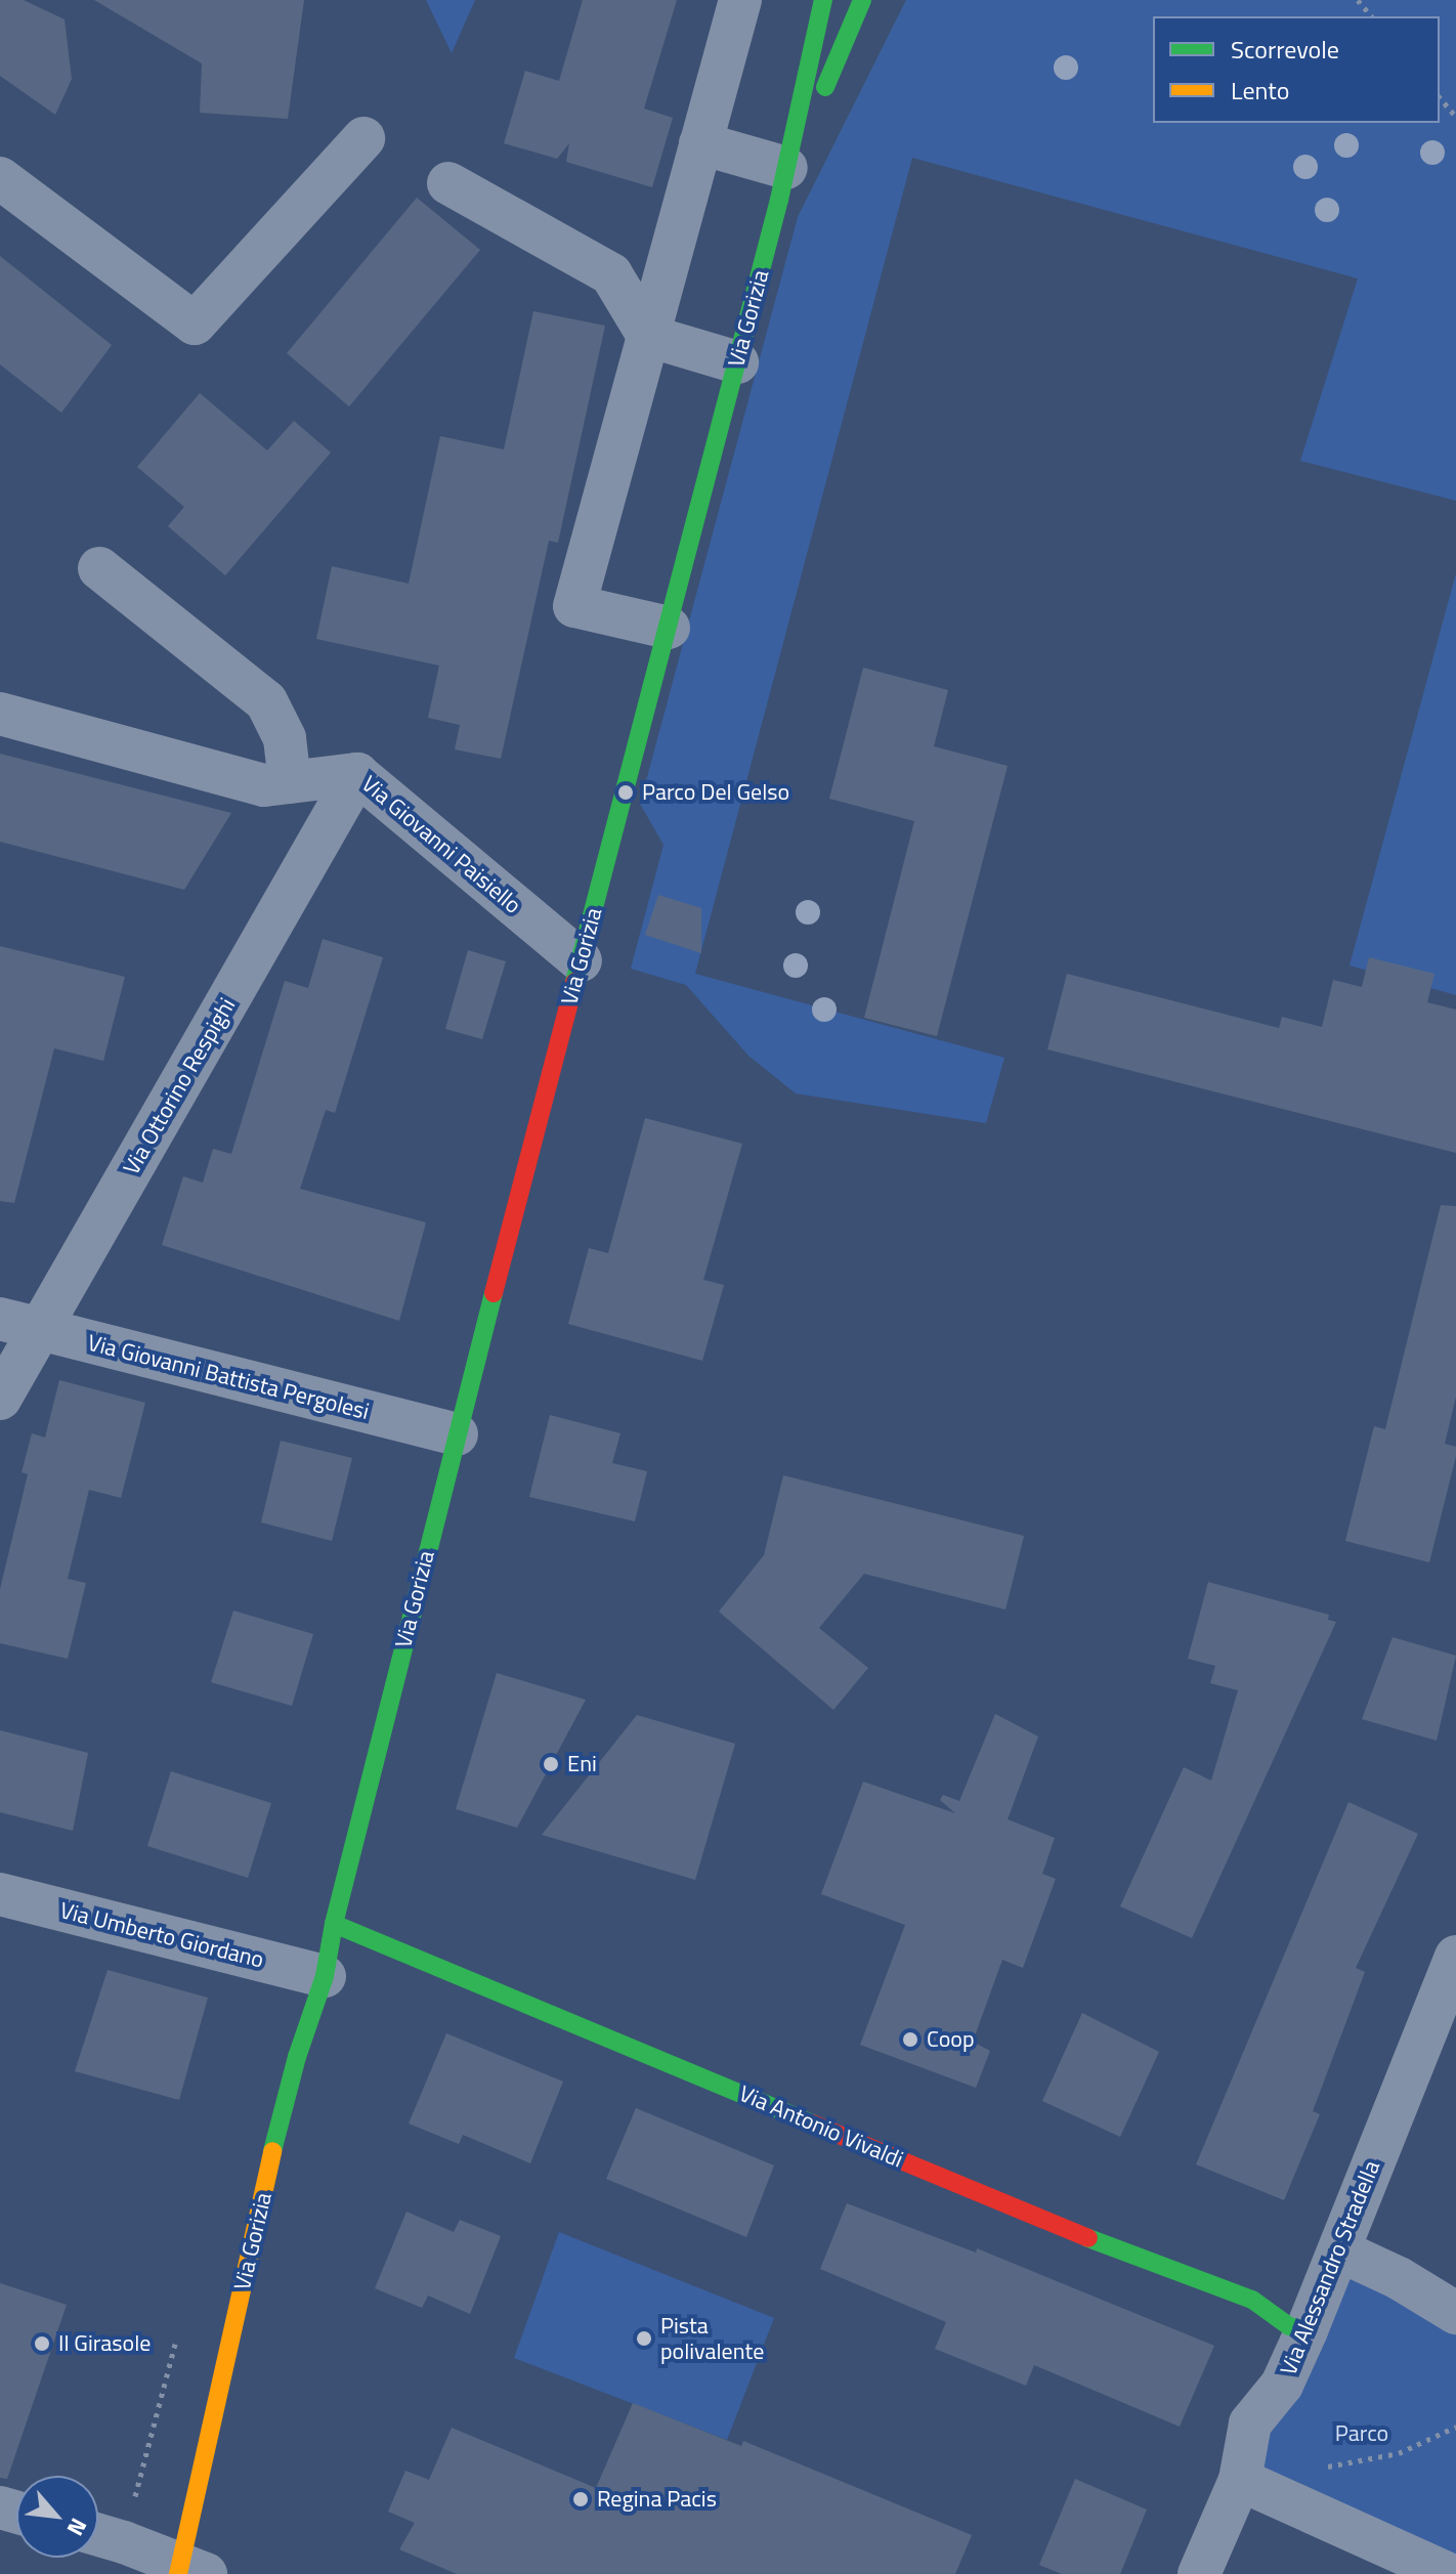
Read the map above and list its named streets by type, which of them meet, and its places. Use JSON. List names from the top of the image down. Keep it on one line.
{"streets":{"main road":["Via Gorizia","Via Antonio Vivaldi"],"street":["Via Giovanni Paisiello","Via Ottorino Respighi","Via Giovanni Battista Pergolesi","Via Umberto Giordano","Via Alessandro Stradella"]},"crossings":[["Via Gorizia","Via Giovanni Paisiello"],["Via Gorizia","Via Giovanni Battista Pergolesi"],["Via Gorizia","Via Umberto Giordano"],["Via Gorizia","Via Antonio Vivaldi"],["Via Giovanni Paisiello","Via Ottorino Respighi"],["Via Ottorino Respighi","Via Giovanni Battista Pergolesi"],["Via Antonio Vivaldi","Via Alessandro Stradella"]],"parks":["Parco"],"places":["Parco Del Gelso","Eni","Coop","Pista polivalente","Il Girasole","Regina Pacis"],"legend":["Scorrevole","Lento"],"north":"bottom right"}
